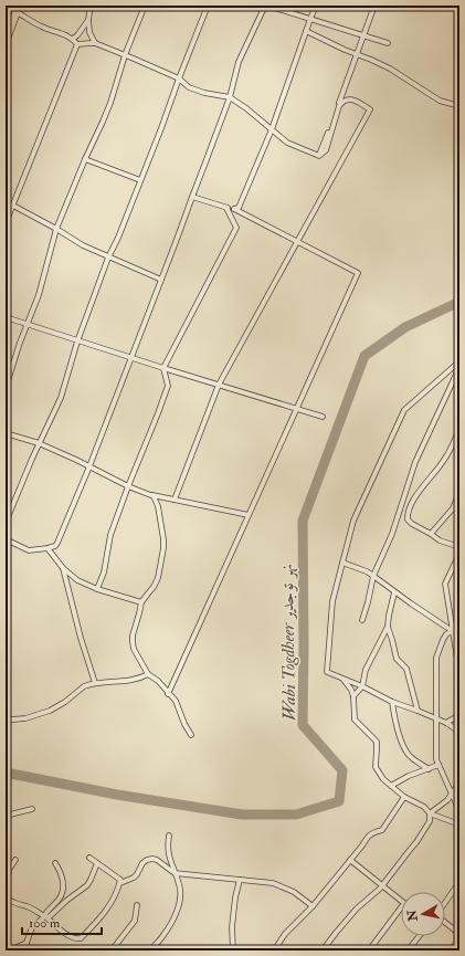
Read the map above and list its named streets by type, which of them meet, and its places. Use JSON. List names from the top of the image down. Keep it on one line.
{"water":["Wabi Togdheer نهر توجدير"],"scale_bar":"100 m","north":"left"}
